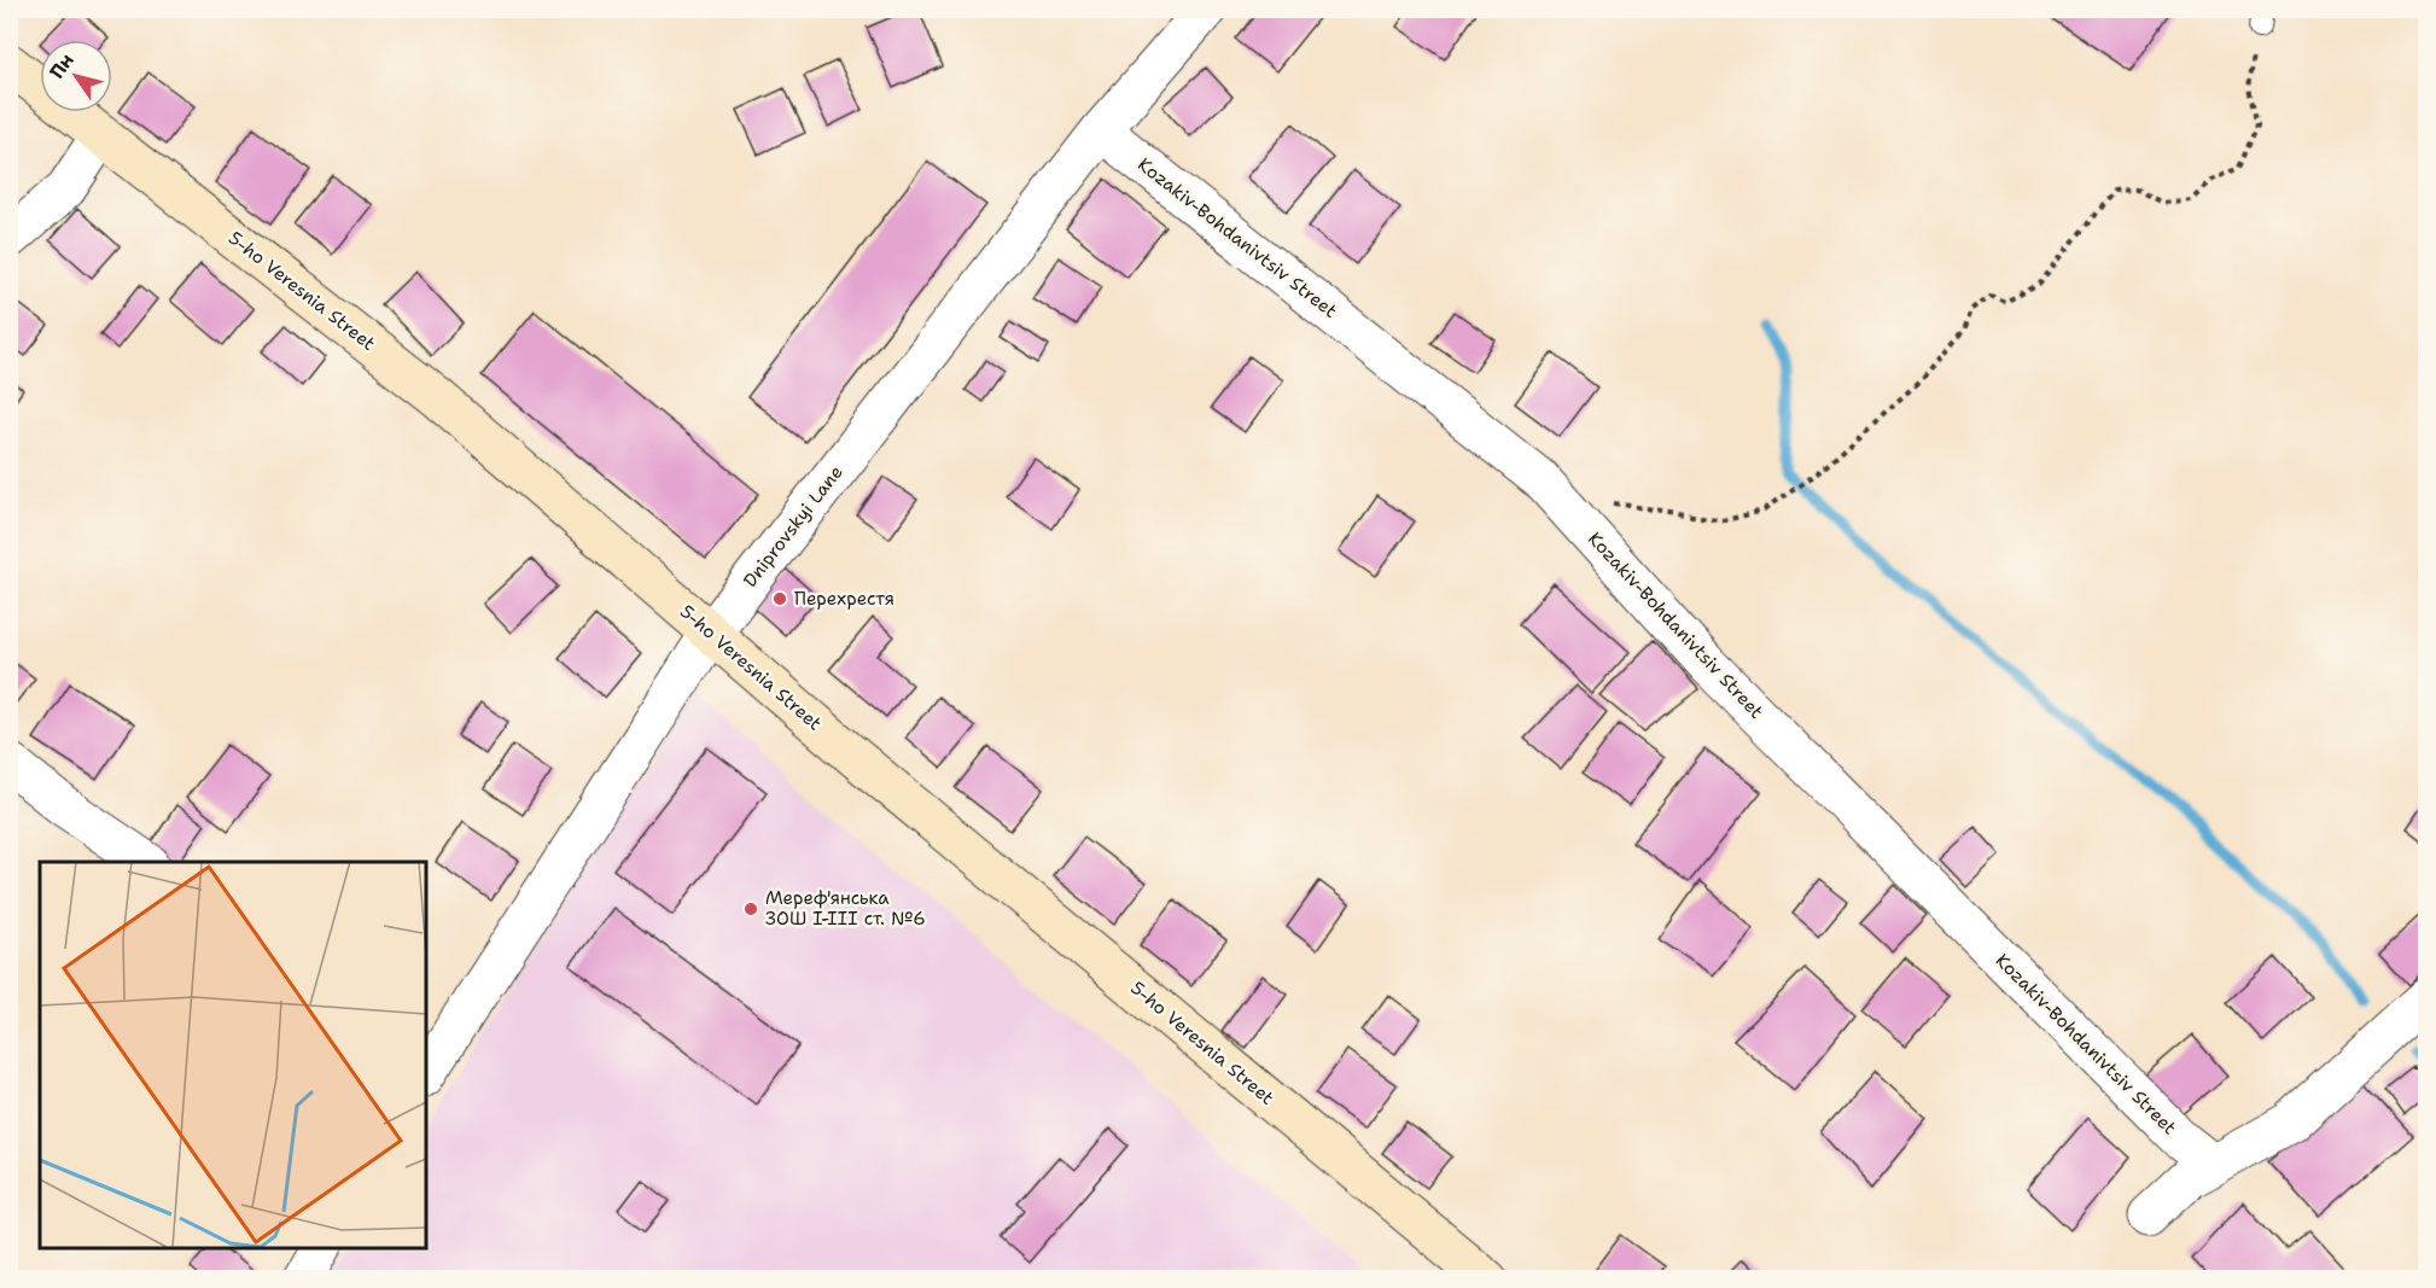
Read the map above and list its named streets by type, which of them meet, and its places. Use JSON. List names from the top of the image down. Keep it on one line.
{"streets":{"street":["Kozakiv-Bohdanivtsiv Street","5-ho Veresnia Street","Dniprovskyi Lane"]},"crossings":[["Kozakiv-Bohdanivtsiv Street","Dniprovskyi Lane"],["5-ho Veresnia Street","Dniprovskyi Lane"]],"places":["Перехрестя","Мереф'янська ЗОШ І-ІІІ ст. №6"],"north":"top left"}
